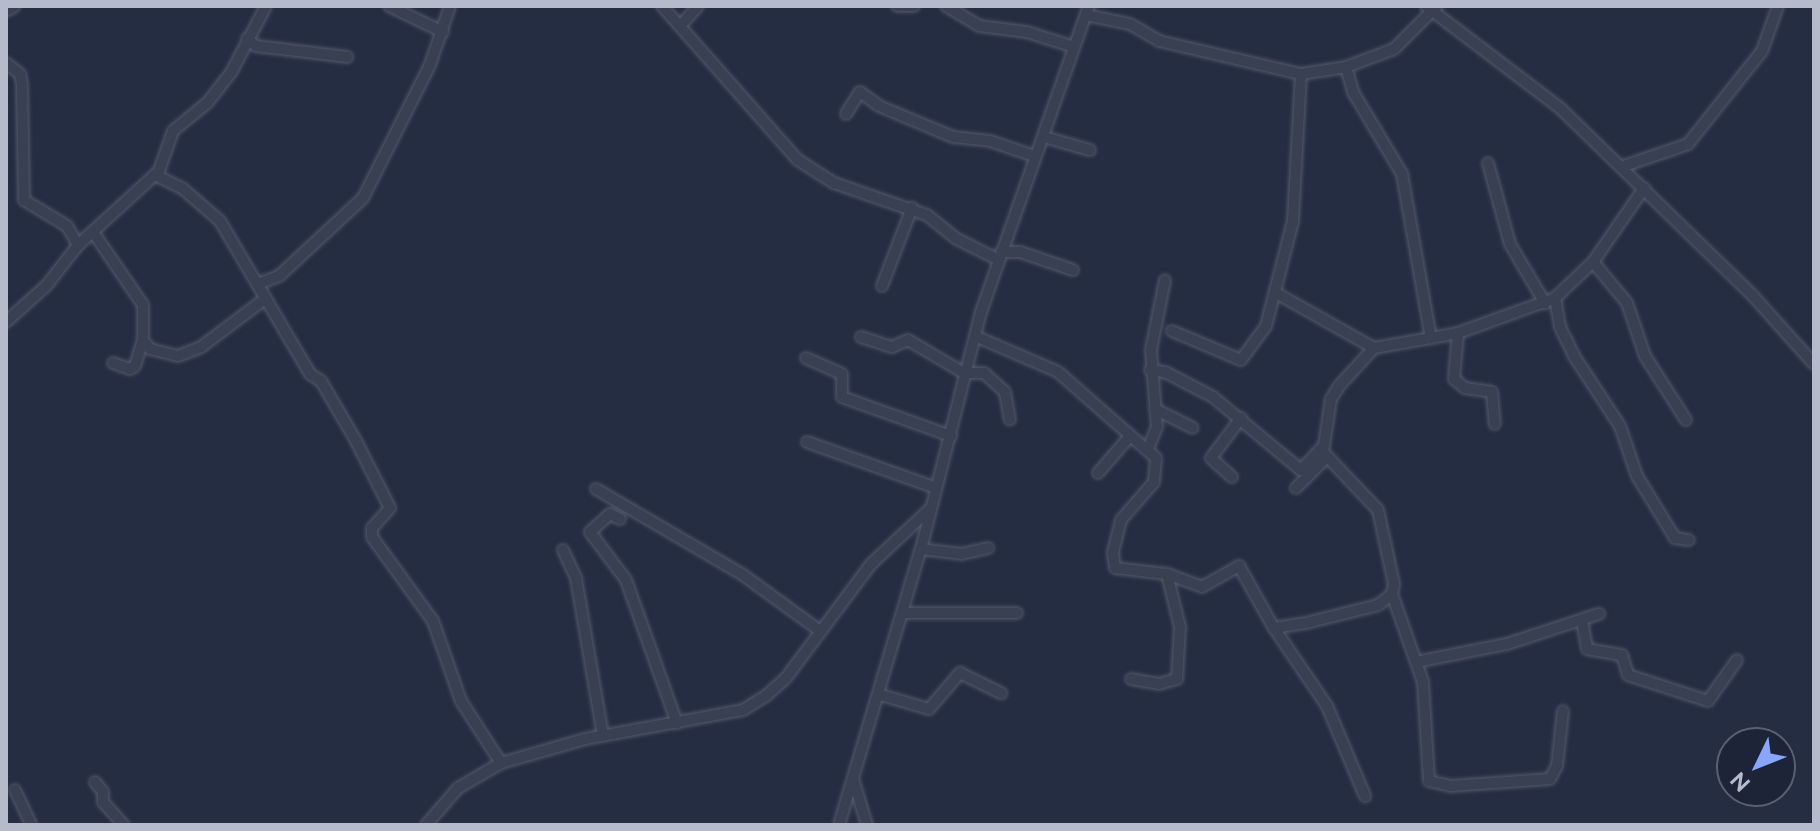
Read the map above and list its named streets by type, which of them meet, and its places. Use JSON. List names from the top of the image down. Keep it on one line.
{"north":"bottom left"}
